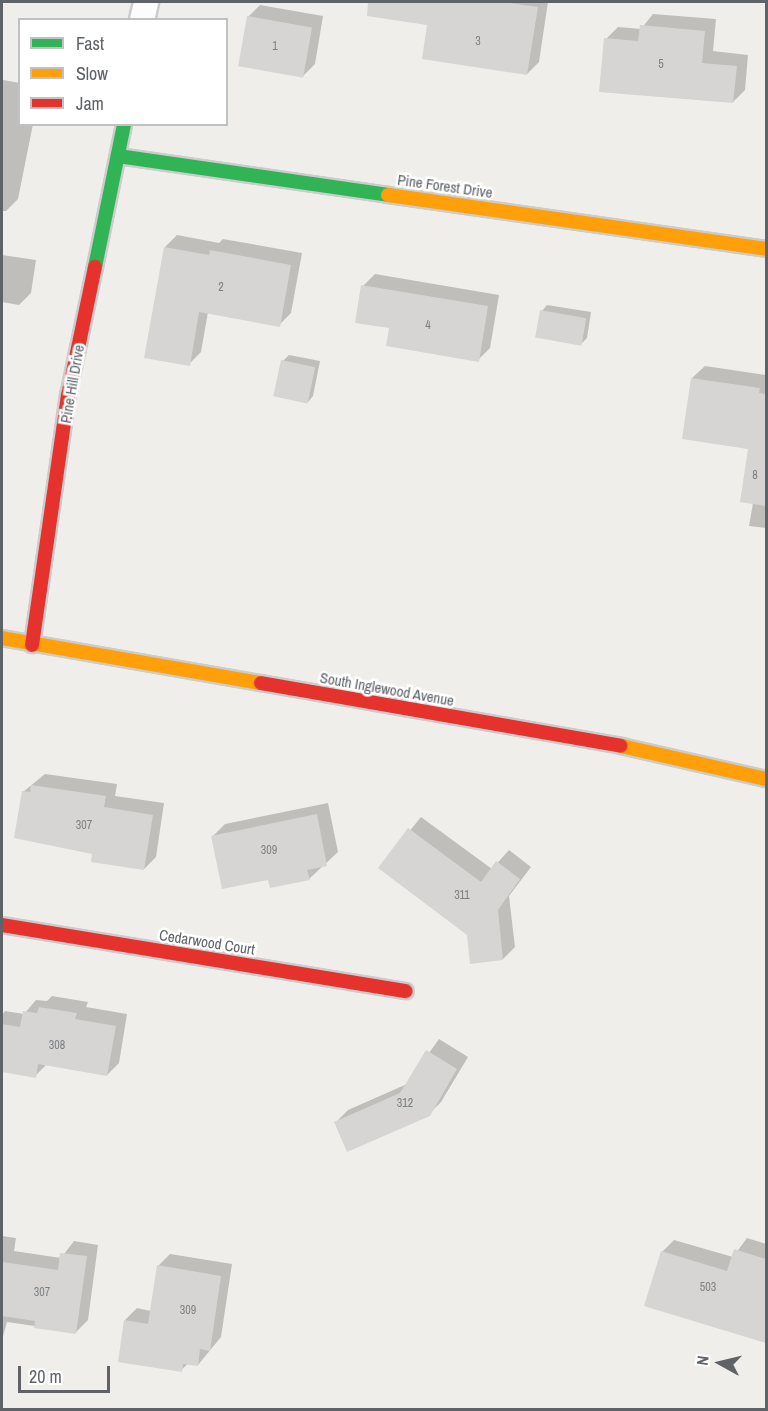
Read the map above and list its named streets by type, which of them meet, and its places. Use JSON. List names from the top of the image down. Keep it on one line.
{"streets":{"street":["Pine Forest Drive","Pine Hill Drive","South Inglewood Avenue","Cedarwood Court"]},"crossings":[["Pine Forest Drive","Pine Hill Drive"],["Pine Hill Drive","South Inglewood Avenue"]],"house_numbers":["3","1","5","2","4","8","307","309","311","308","312","503","307","309"],"legend":["Fast","Slow","Jam"],"scale_bar":"20 m","north":"left"}
